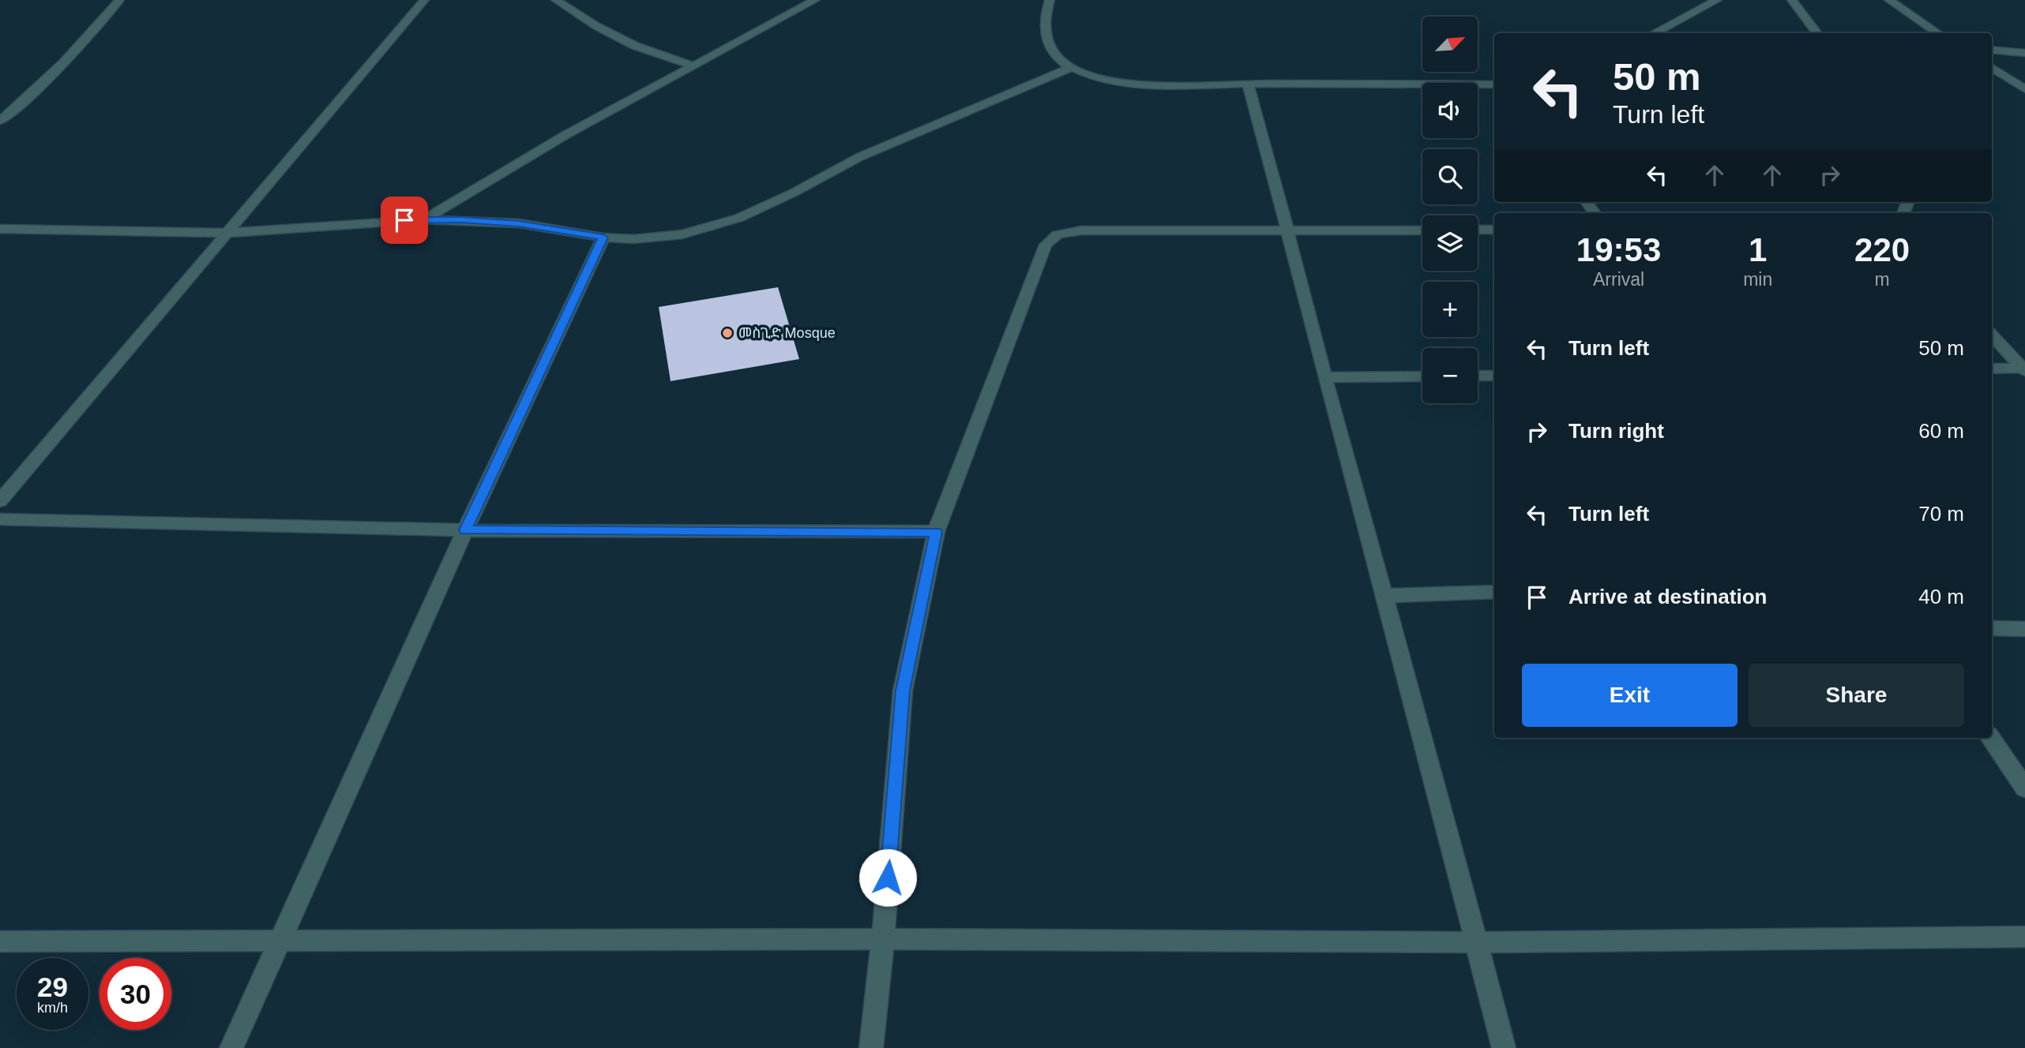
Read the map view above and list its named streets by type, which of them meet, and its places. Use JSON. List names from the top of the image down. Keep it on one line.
{"places":["መስጊድ Mosque"],"north":"top right","page":{"map_buttons":["+","−"],"turn":["50 m","Turn left"],"eta":["19:53","Arrival","1","min","220","m"],"list":[{"name":"Turn left","value":"50 m"},{"name":"Turn right","value":"60 m"},{"name":"Turn left","value":"70 m"},{"name":"Arrive at destination","value":"40 m"}],"buttons":["Exit","Share"],"speed":"29 km/h","limit":"30"}}
